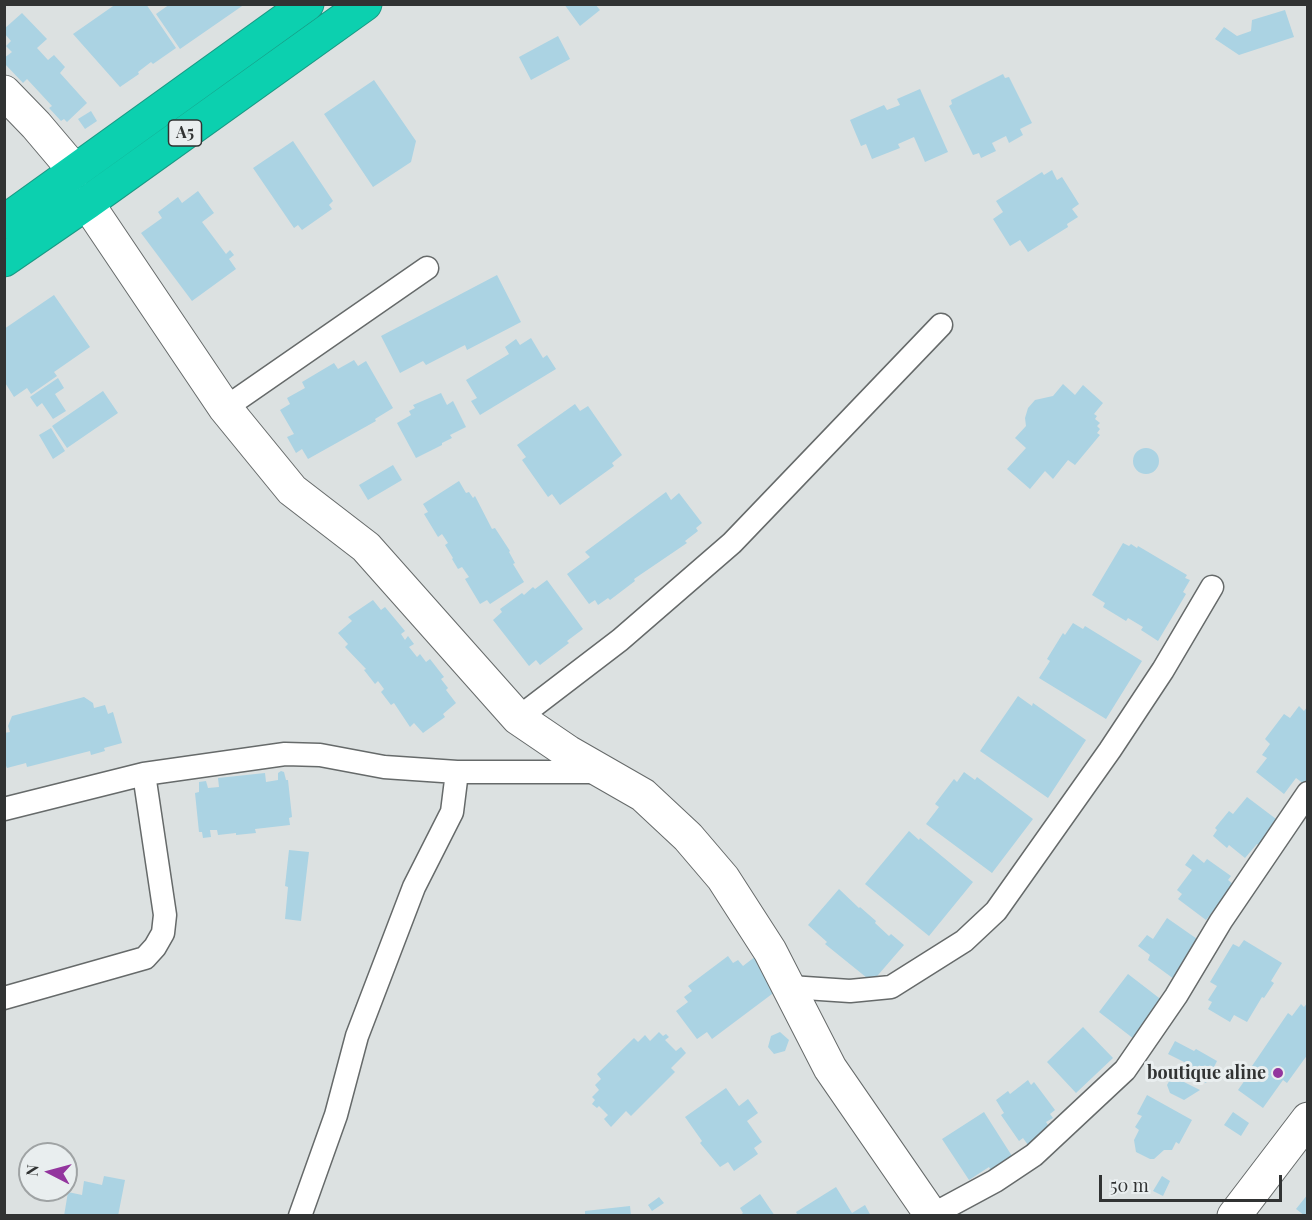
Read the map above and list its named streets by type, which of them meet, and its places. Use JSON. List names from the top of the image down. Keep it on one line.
{"streets":{"highway":["A5"]},"places":["boutique aline"],"scale_bar":"50 m","north":"left"}
